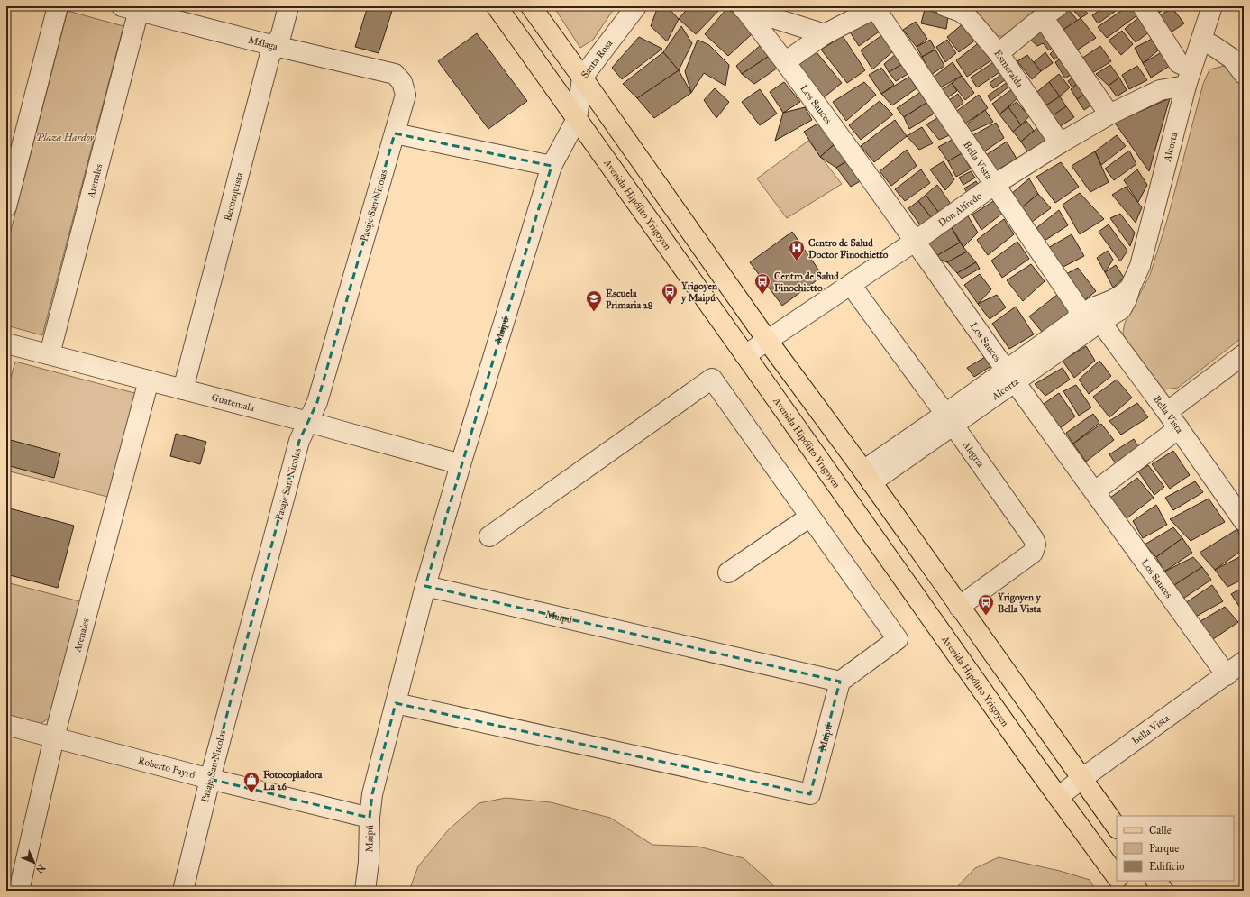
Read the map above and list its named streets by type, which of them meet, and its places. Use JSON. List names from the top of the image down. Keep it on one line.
{"streets":{"main road":["Avenida Hipólito Yrigoyen"],"street":["Málaga","Santa Rosa","Esmeralda","Los Sauces","Alcorta","Bella Vista","Arenales","Reconquista","Pasaje San Nicolas","Don Alfredo","Maipú","Guatemala","Alegria","Roberto Payró"]},"crossings":[["Málaga","Arenales"],["Málaga","Reconquista"],["Málaga","Pasaje San Nicolas"],["Santa Rosa","Avenida Hipólito Yrigoyen"],["Santa Rosa","Maipú"],["Esmeralda","Don Alfredo"],["Los Sauces","Alcorta"],["Los Sauces","Bella Vista"],["Los Sauces","Don Alfredo"],["Alcorta","Bella Vista"],["Alcorta","Don Alfredo"],["Alcorta","Alegria"],["Bella Vista","Avenida Hipólito Yrigoyen"],["Bella Vista","Don Alfredo"],["Arenales","Guatemala"],["Arenales","Roberto Payró"],["Reconquista","Guatemala"],["Avenida Hipólito Yrigoyen","Don Alfredo"],["Avenida Hipólito Yrigoyen","Maipú"],["Pasaje San Nicolas","Guatemala"],["Pasaje San Nicolas","Roberto Payró"],["Don Alfredo","Alegria"],["Maipú","Guatemala"],["Maipú","Roberto Payró"]],"parks":["Plaza Hardoy"],"places":{"hospital":["Centro de Salud Doctor Finochietto"],"bus stop":["Centro de Salud Finochietto","Yrigoyen y Maipú","Yrigoyen y Bella Vista"],"school or university":["Escuela Primaria 28"],"shop":["Fotocopiadora La 26"]},"legend":["Calle","Parque","Edificio"],"north":"bottom right"}
